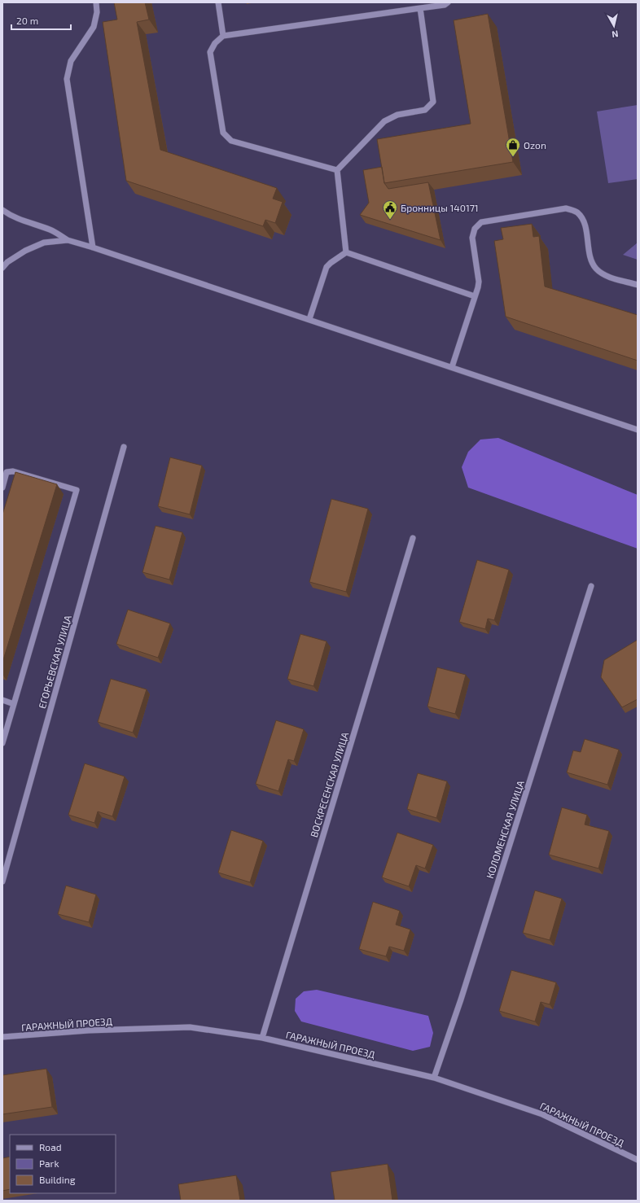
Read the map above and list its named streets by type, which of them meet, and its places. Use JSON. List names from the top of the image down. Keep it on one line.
{"streets":{"street":["ЕГОРЬЕВСКАЯ УЛИЦА","ВОСКРЕСЕНСКАЯ УЛИЦА","КОЛОМЕНСКАЯ УЛИЦА","ГАРАЖНЫЙ ПРОЕЗД"]},"crossings":[["ВОСКРЕСЕНСКАЯ УЛИЦА","ГАРАЖНЫЙ ПРОЕЗД"],["КОЛОМЕНСКАЯ УЛИЦА","ГАРАЖНЫЙ ПРОЕЗД"]],"places":{"shop":["Ozon"],"public building":["Бронницы 140171"]},"legend":["Road","Park","Building"],"scale_bar":"20 m","north":"bottom"}
